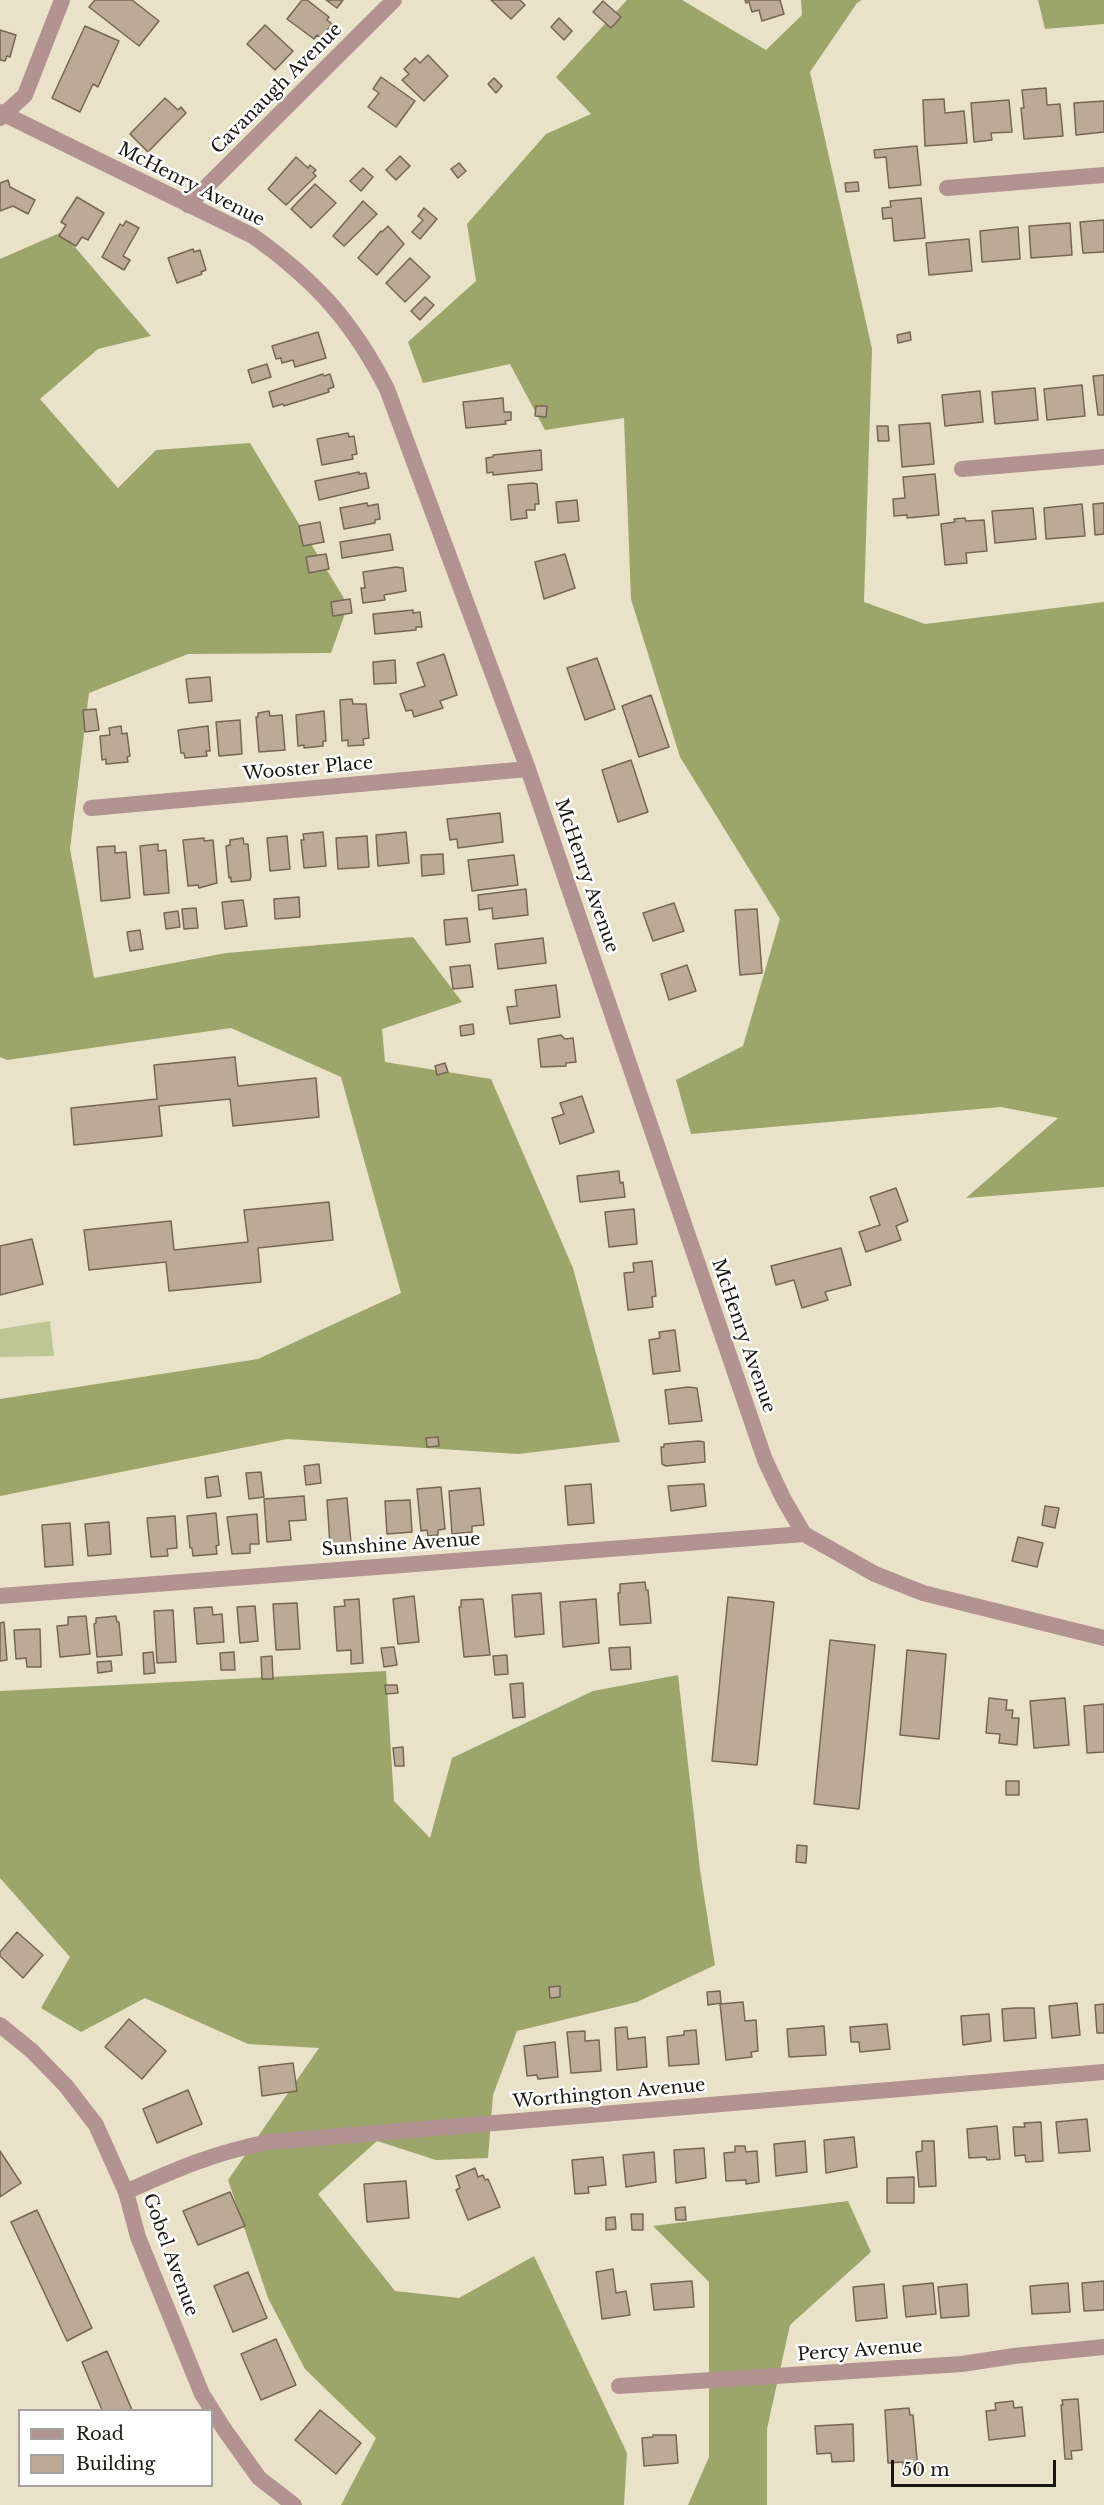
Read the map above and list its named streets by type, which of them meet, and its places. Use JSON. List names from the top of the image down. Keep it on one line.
{"streets":{"street":["Cavanaugh Avenue","McHenry Avenue","Wooster Place","Sunshine Avenue","Worthington Avenue","Gobel Avenue","Percy Avenue"]},"crossings":[["Cavanaugh Avenue","McHenry Avenue"],["McHenry Avenue","Wooster Place"],["McHenry Avenue","Sunshine Avenue"],["Worthington Avenue","Gobel Avenue"]],"legend":["Road","Building"],"scale_bar":"50 m"}
